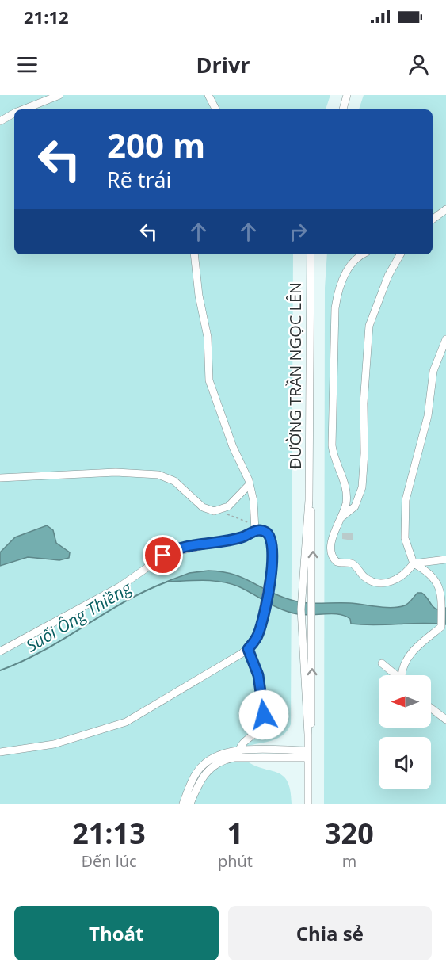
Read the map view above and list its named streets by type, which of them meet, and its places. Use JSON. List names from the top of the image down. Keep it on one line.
{"streets":{"street":["ĐƯỜNG TRẦN NGỌC LÊN"]},"water":["Suối Ông Thiềng"],"north":"left","page":{"status":"21:12","header":"Drivr","turn":["200 m","Rẽ trái"],"eta":["21:13","Đến lúc","1","phút","320","m"],"buttons":["Thoát","Chia sẻ"]}}
